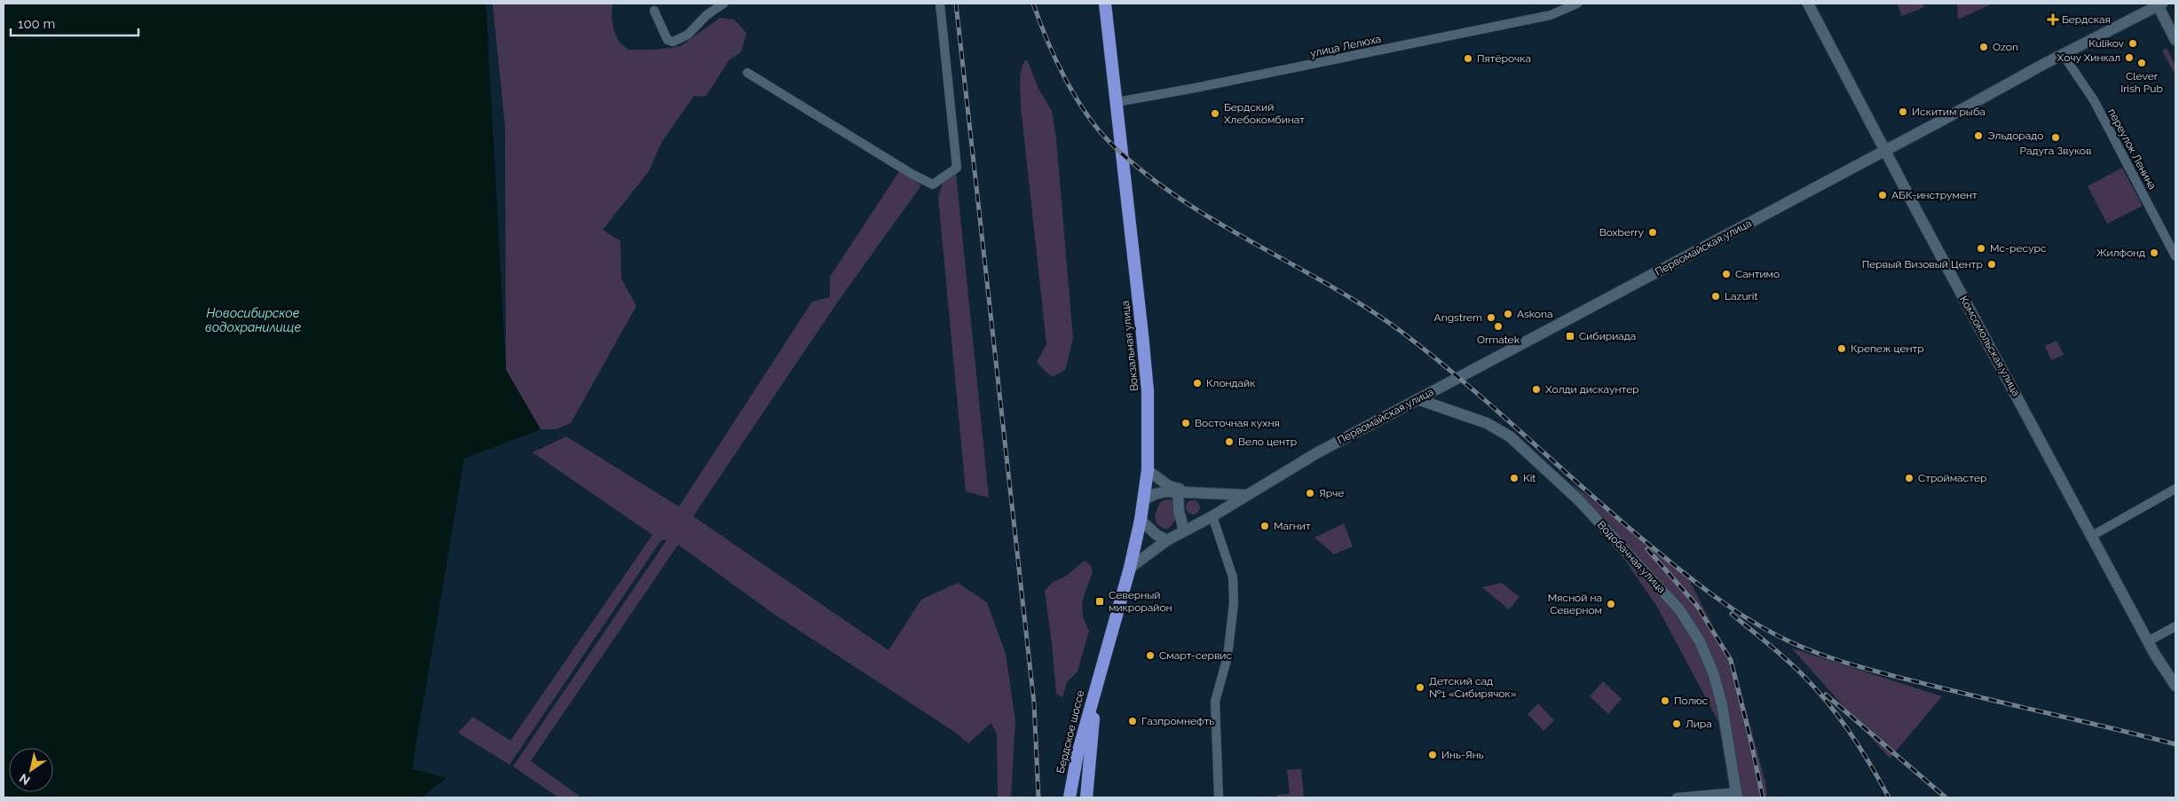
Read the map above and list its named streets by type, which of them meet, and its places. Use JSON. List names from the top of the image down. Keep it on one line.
{"streets":{"highway":["Вокзальная улица","Бердское шоссе"],"main road":["Первомайская улица","Комсомольская улица","Водобачная улица"],"street":["улица Лелюха","переулок Ленина"]},"crossings":[["улица Лелюха","Вокзальная улица"],["переулок Ленина","Первомайская улица"],["Первомайская улица","Вокзальная улица"],["Первомайская улица","Комсомольская улица"],["Первомайская улица","Водобачная улица"],["Вокзальная улица","Бердское шоссе"]],"water":["Новосибирское водохранилище"],"places":{"health":["Бердская"],"other":["Kulikov","Ozon","Хочу Хинкал","Пятёрочка","Clever Irish Pub","Искитим рыба","Бердский Хлебокомбинат","Эльдорадо","Радуга Звуков","АБК-инструмент","Boxberry","Мс-ресурс","Жилфонд","Первый Визовый Центр","Сантимо","Lazurit","Askona","Angstrem","Ormatek","Крепеж центр","Клондайк","Холди дискаунтер","Восточная кухня","Вело центр","Kit","Строймастер","Ярче","Магнит","Мясной на Северном","Смарт-сервис","Детский сад №1 «Сибирячок»","Полюс","Газпромнефть","Лира","Инь-Янь"],"transit":["Сибириада","Северный микрорайон"]},"scale_bar":"100 m","north":"bottom left"}
